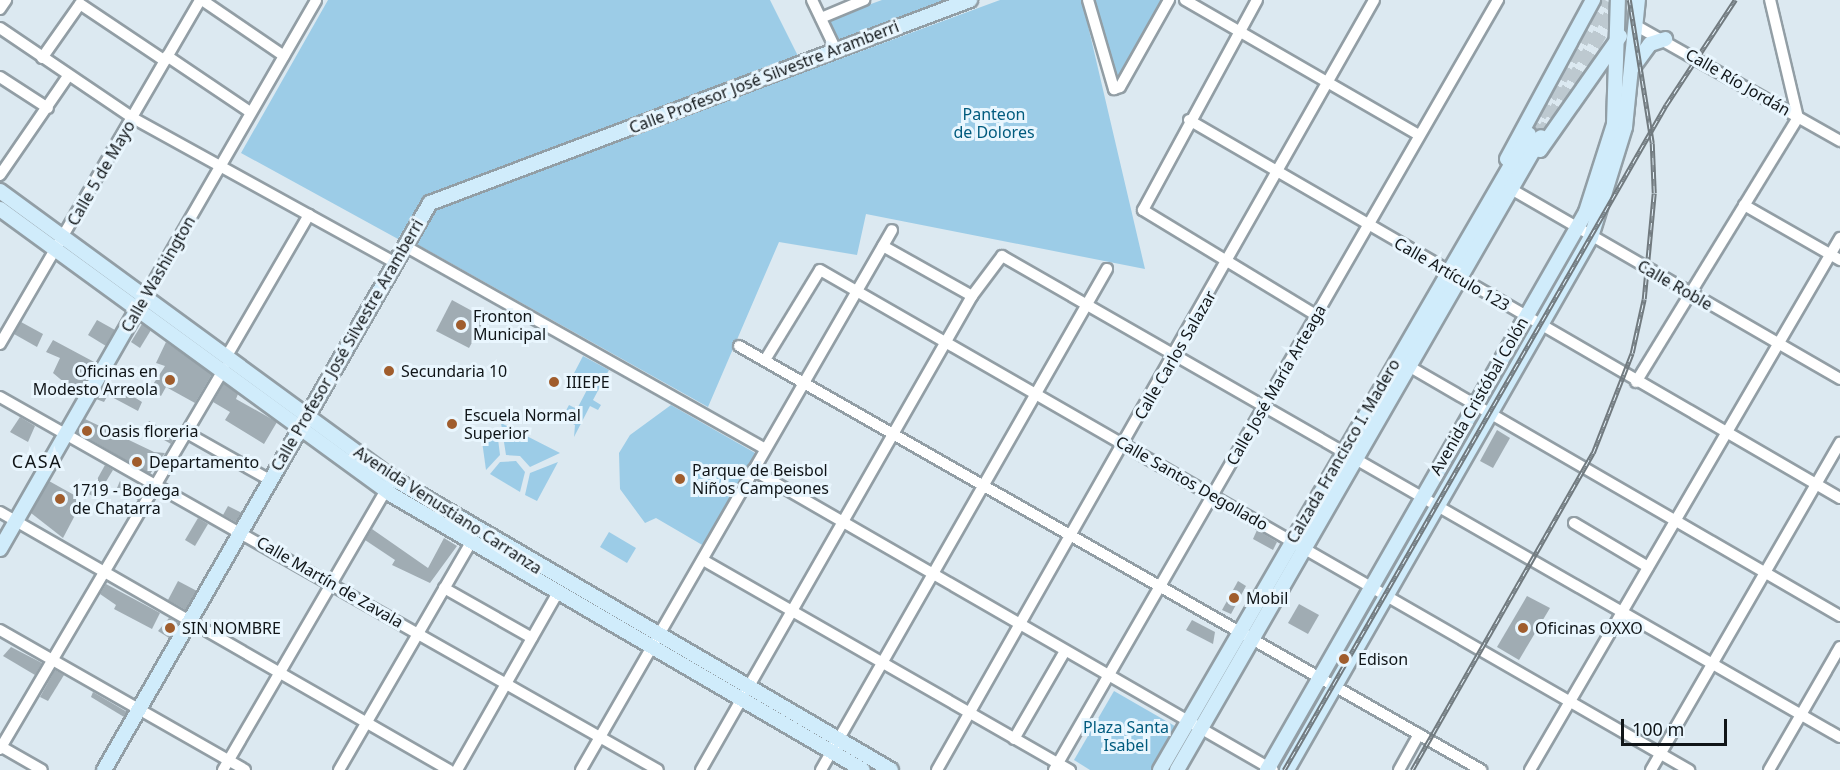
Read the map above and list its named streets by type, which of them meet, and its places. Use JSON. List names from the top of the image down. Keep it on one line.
{"streets":{"main road":["Calle Profesor José Silvestre Aramberri","Calle Washington","Avenida Cristóbal Colón","Calzada Francisco I. Madero","Avenida Venustiano Carranza"],"street":["Calle Río Jordán","Calle 5 de Mayo","Calle Artículo 123","Calle Roble","Calle Carlos Salazar","Calle José María Arteaga","Calle Santos Degollado","Calle Martín de Zavala"]},"crossings":[["Calle Profesor José Silvestre Aramberri","Avenida Venustiano Carranza"],["Calle Profesor José Silvestre Aramberri","Calle Martín de Zavala"],["Calle Río Jordán","Avenida Cristóbal Colón"],["Calle 5 de Mayo","Avenida Venustiano Carranza"],["Calle Washington","Avenida Venustiano Carranza"],["Calle Washington","Calle Martín de Zavala"],["Calle Artículo 123","Calle Carlos Salazar"],["Calle Artículo 123","Calle José María Arteaga"],["Calle Artículo 123","Avenida Cristóbal Colón"],["Calle Artículo 123","Calzada Francisco I. Madero"],["Calle Roble","Avenida Cristóbal Colón"],["Calle Roble","Calzada Francisco I. Madero"],["Calle Carlos Salazar","Calle Santos Degollado"],["Calle José María Arteaga","Calle Santos Degollado"],["Avenida Cristóbal Colón","Calle Santos Degollado"],["Calzada Francisco I. Madero","Calle Santos Degollado"]],"districts":["CASA"],"parks":["Panteon de Dolores","Plaza Santa Isabel"],"places":["Fronton Municipal","Secundaria 10","Oficinas en Modesto Arreola","IIIEPE","Escuela Normal Superior","Oasis floreria","Departamento","Parque de Beisbol Niños Campeones","1719 - Bodega de Chatarra","Mobil","SIN NOMBRE","Oficinas OXXO","Edison"],"scale_bar":"100 m"}
